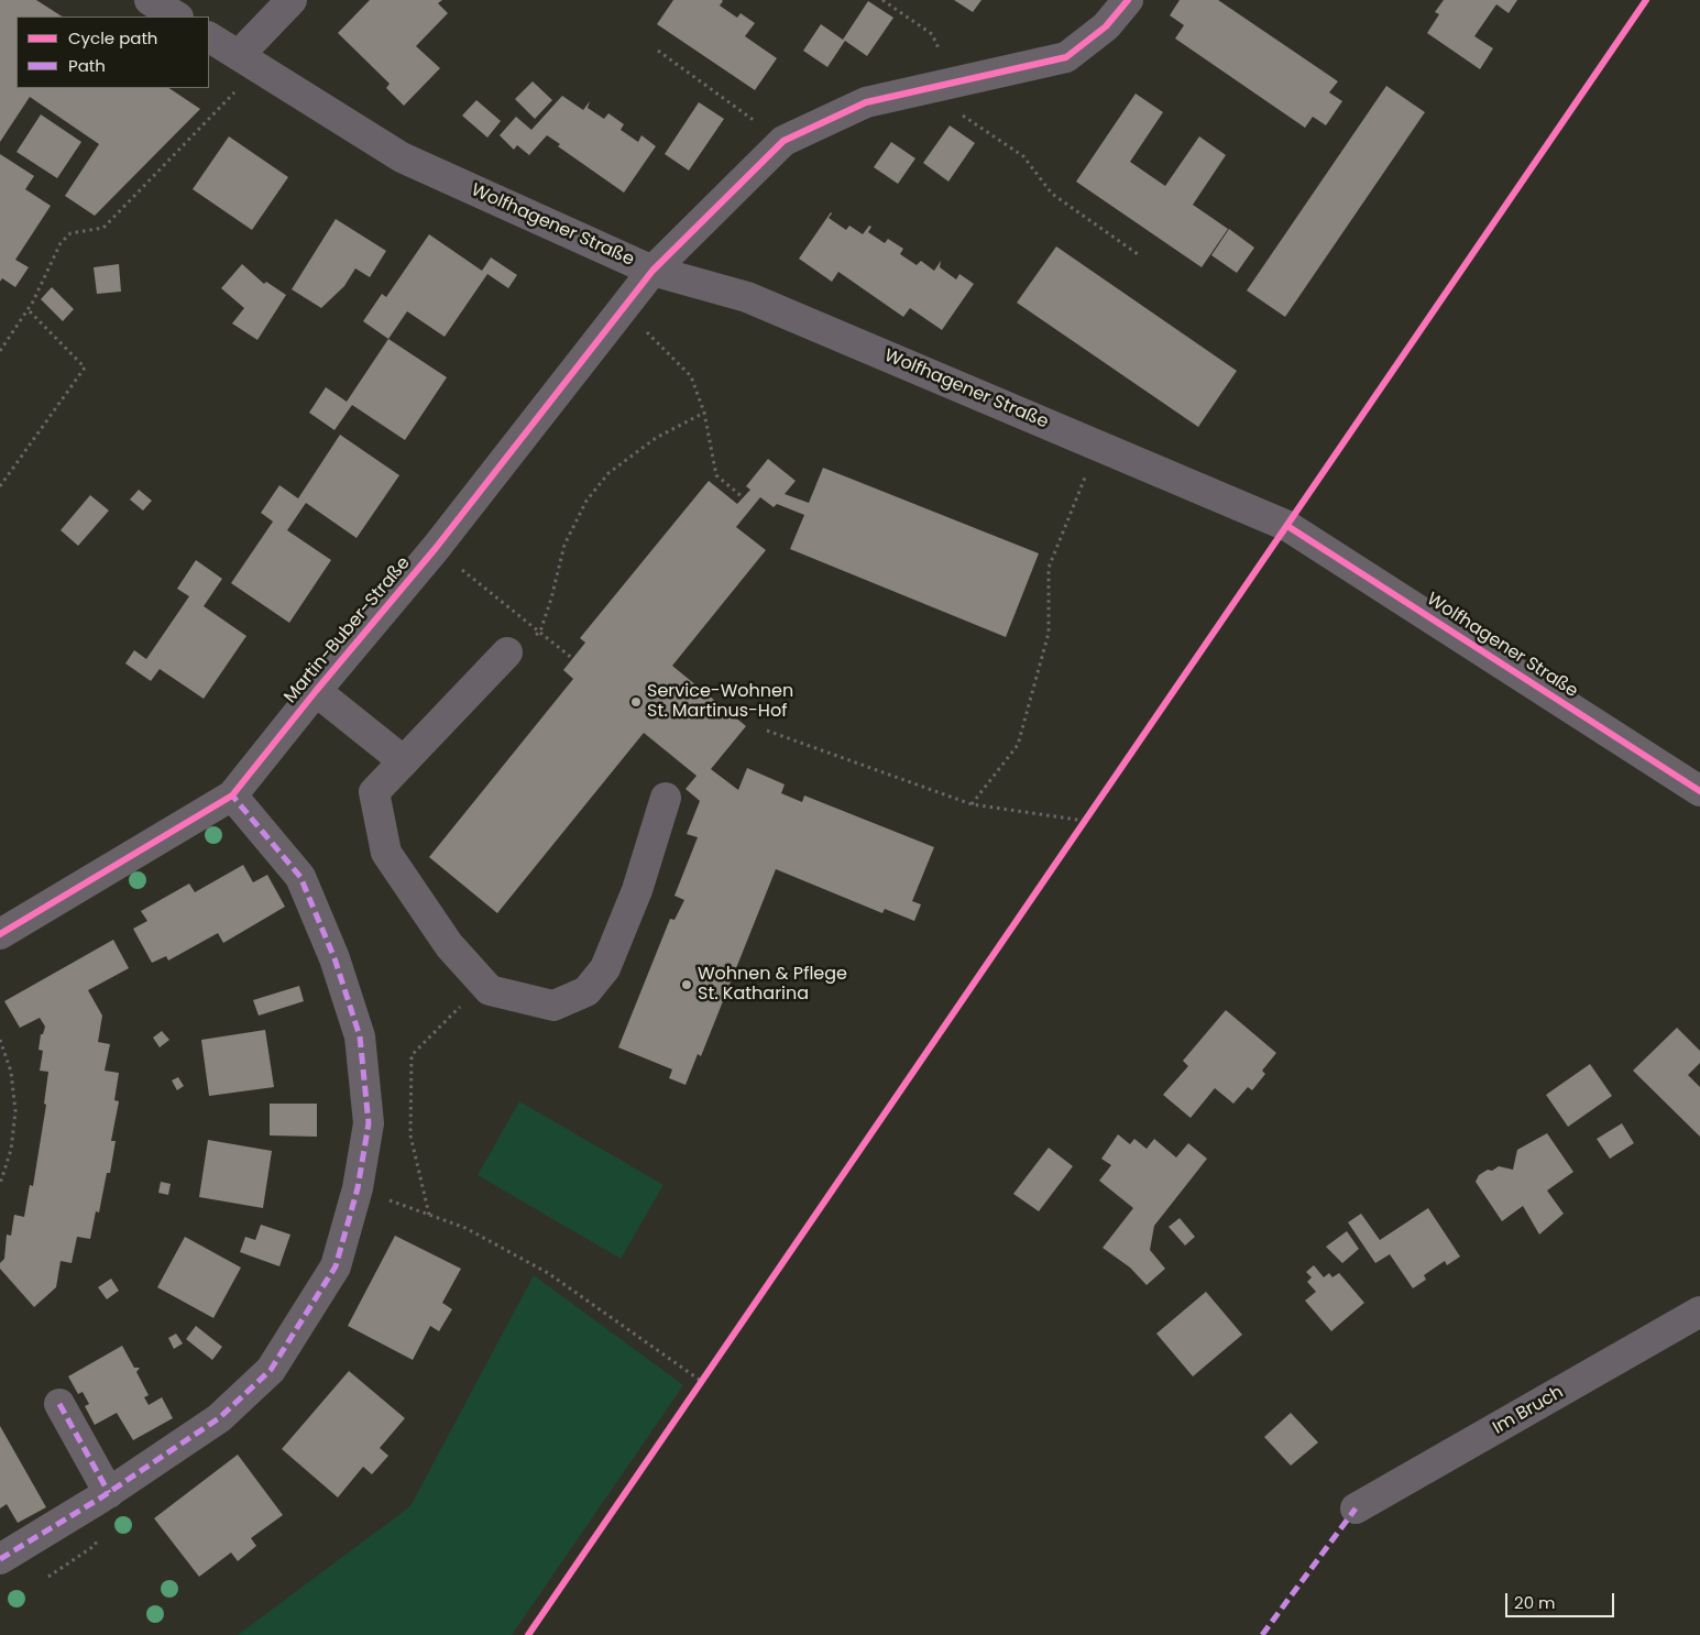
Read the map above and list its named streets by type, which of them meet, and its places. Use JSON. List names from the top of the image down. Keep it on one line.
{"streets":{"street":["Wolfhagener Straße","Martin-Buber-Straße","Im Bruch"]},"crossings":[["Wolfhagener Straße","Martin-Buber-Straße"]],"places":["Service-Wohnen St. Martinus-Hof","Wohnen & Pflege St. Katharina"],"legend":["Cycle path","Path"],"scale_bar":"20 m"}
